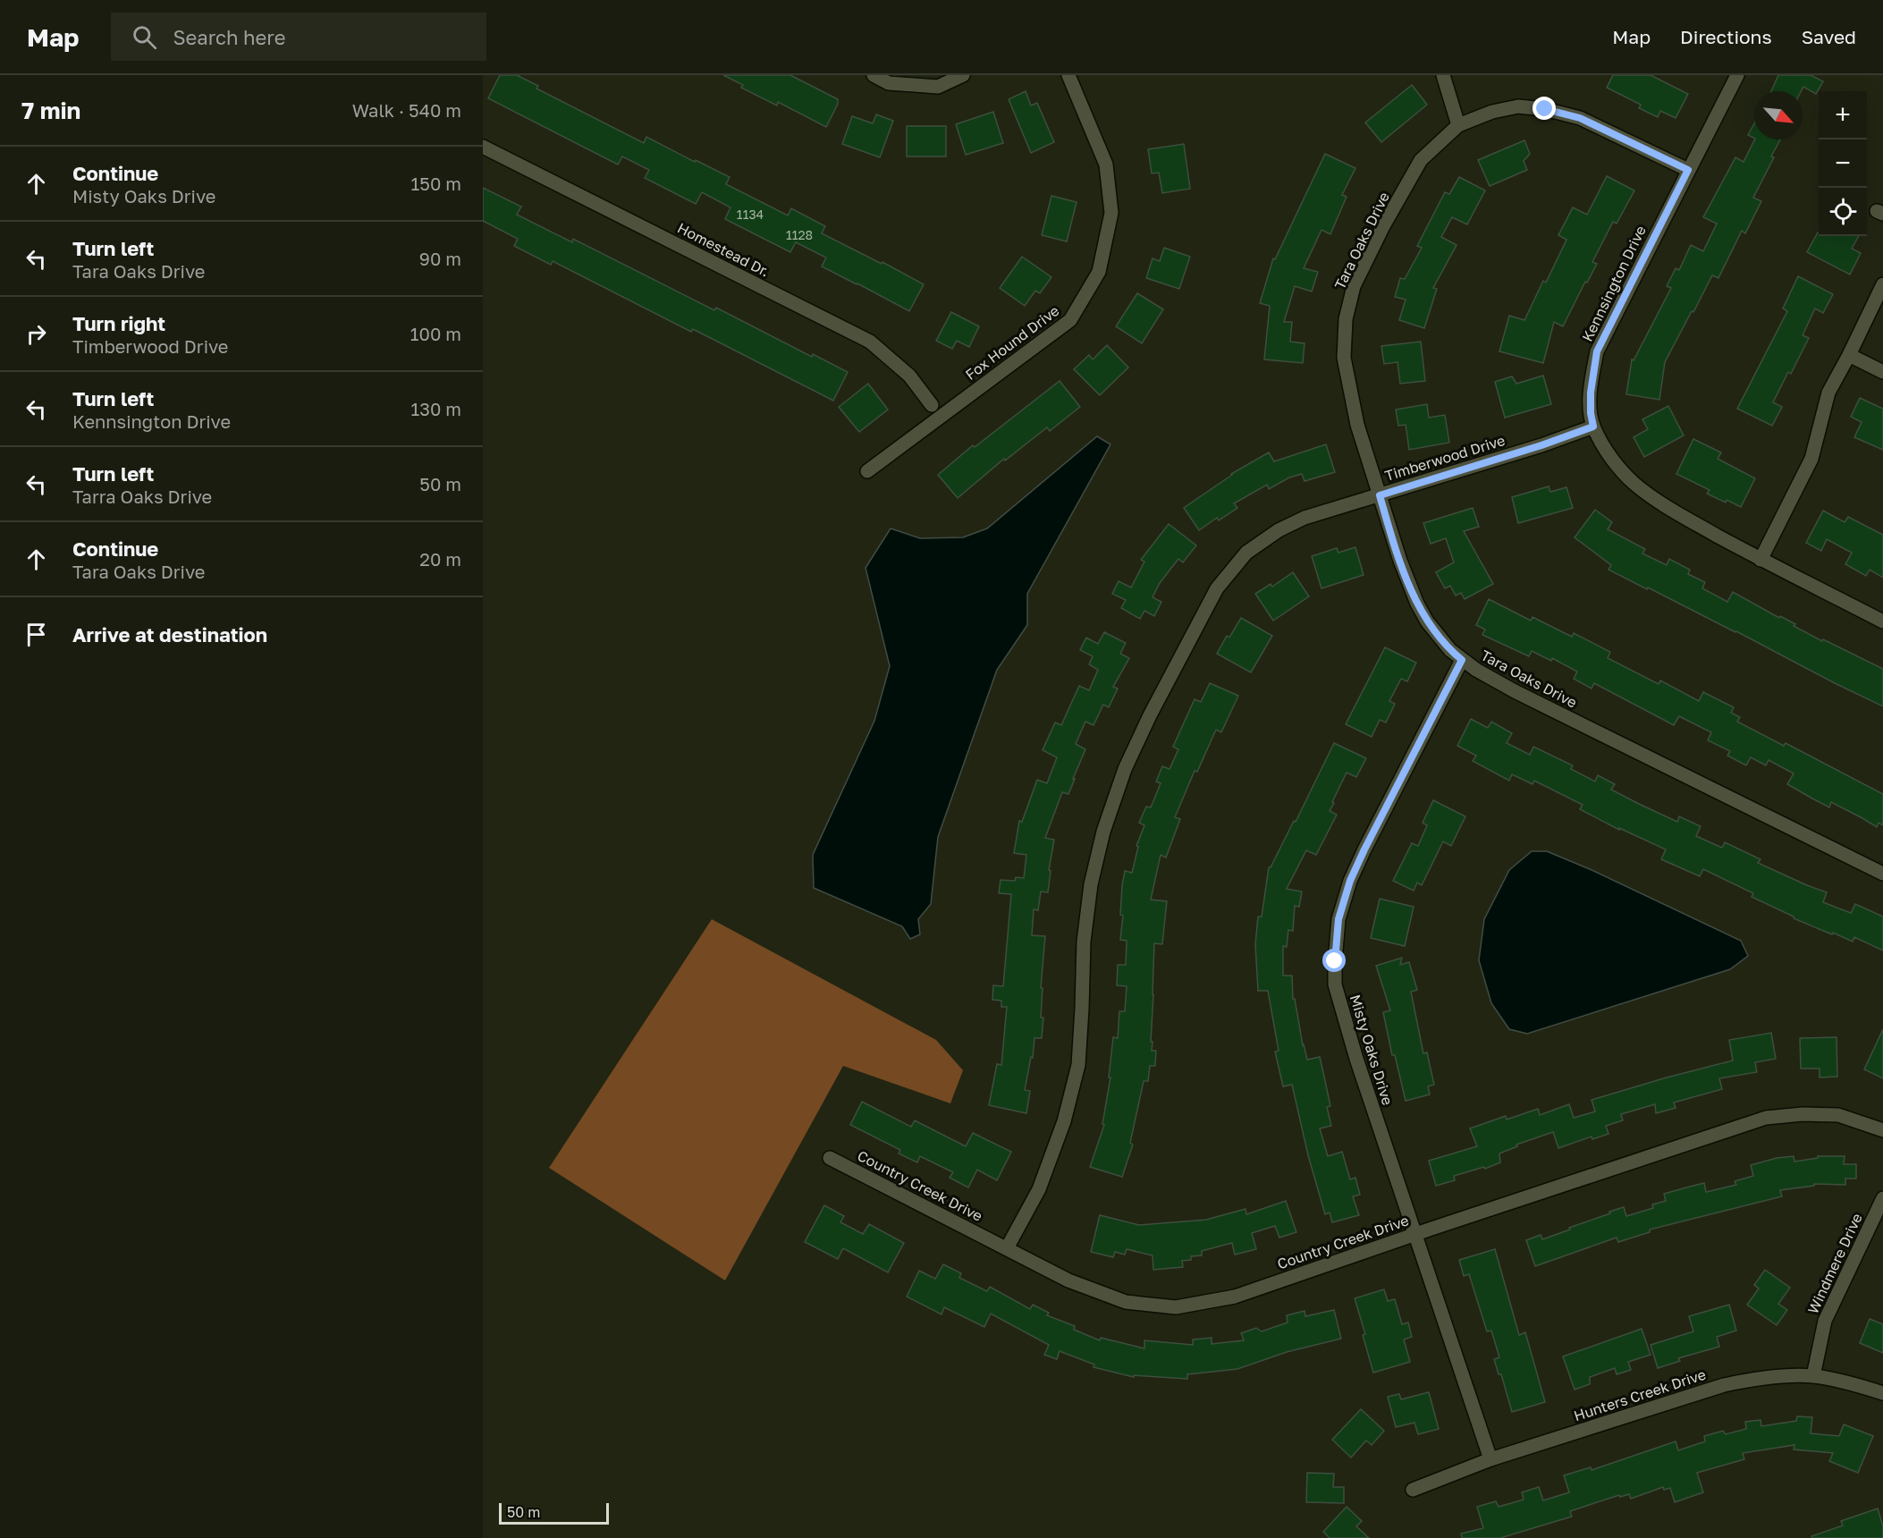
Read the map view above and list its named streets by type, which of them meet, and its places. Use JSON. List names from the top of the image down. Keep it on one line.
{"streets":{"street":["Tara Oaks Drive","Homestead Dr.","Kennsington Drive","Fox Hound Drive","Timberwood Drive","Misty Oaks Drive","Country Creek Drive","Windmere Drive","Hunters Creek Drive"]},"crossings":[["Tara Oaks Drive","Kennsington Drive"],["Tara Oaks Drive","Timberwood Drive"],["Tara Oaks Drive","Misty Oaks Drive"],["Kennsington Drive","Timberwood Drive"],["Timberwood Drive","Country Creek Drive"],["Misty Oaks Drive","Country Creek Drive"],["Misty Oaks Drive","Hunters Creek Drive"],["Windmere Drive","Hunters Creek Drive"]],"house_numbers":["1134","1128"],"scale_bar":"50 m","north":"bottom right","page":{"header":"Map","search":"Search here","nav":["Map","Directions","Saved"],"heading":["7 min","Walk · 540 m"],"map_buttons":["+","−"],"list":[["Continue","Misty Oaks Drive","150 m"],["Turn left","Tara Oaks Drive","90 m"],["Turn right","Timberwood Drive","100 m"],["Turn left","Kennsington Drive","130 m"],["Turn left","Tarra Oaks Drive","50 m"],["Continue","Tara Oaks Drive","20 m"],"Arrive at destination"],"scale":"50 m"}}
